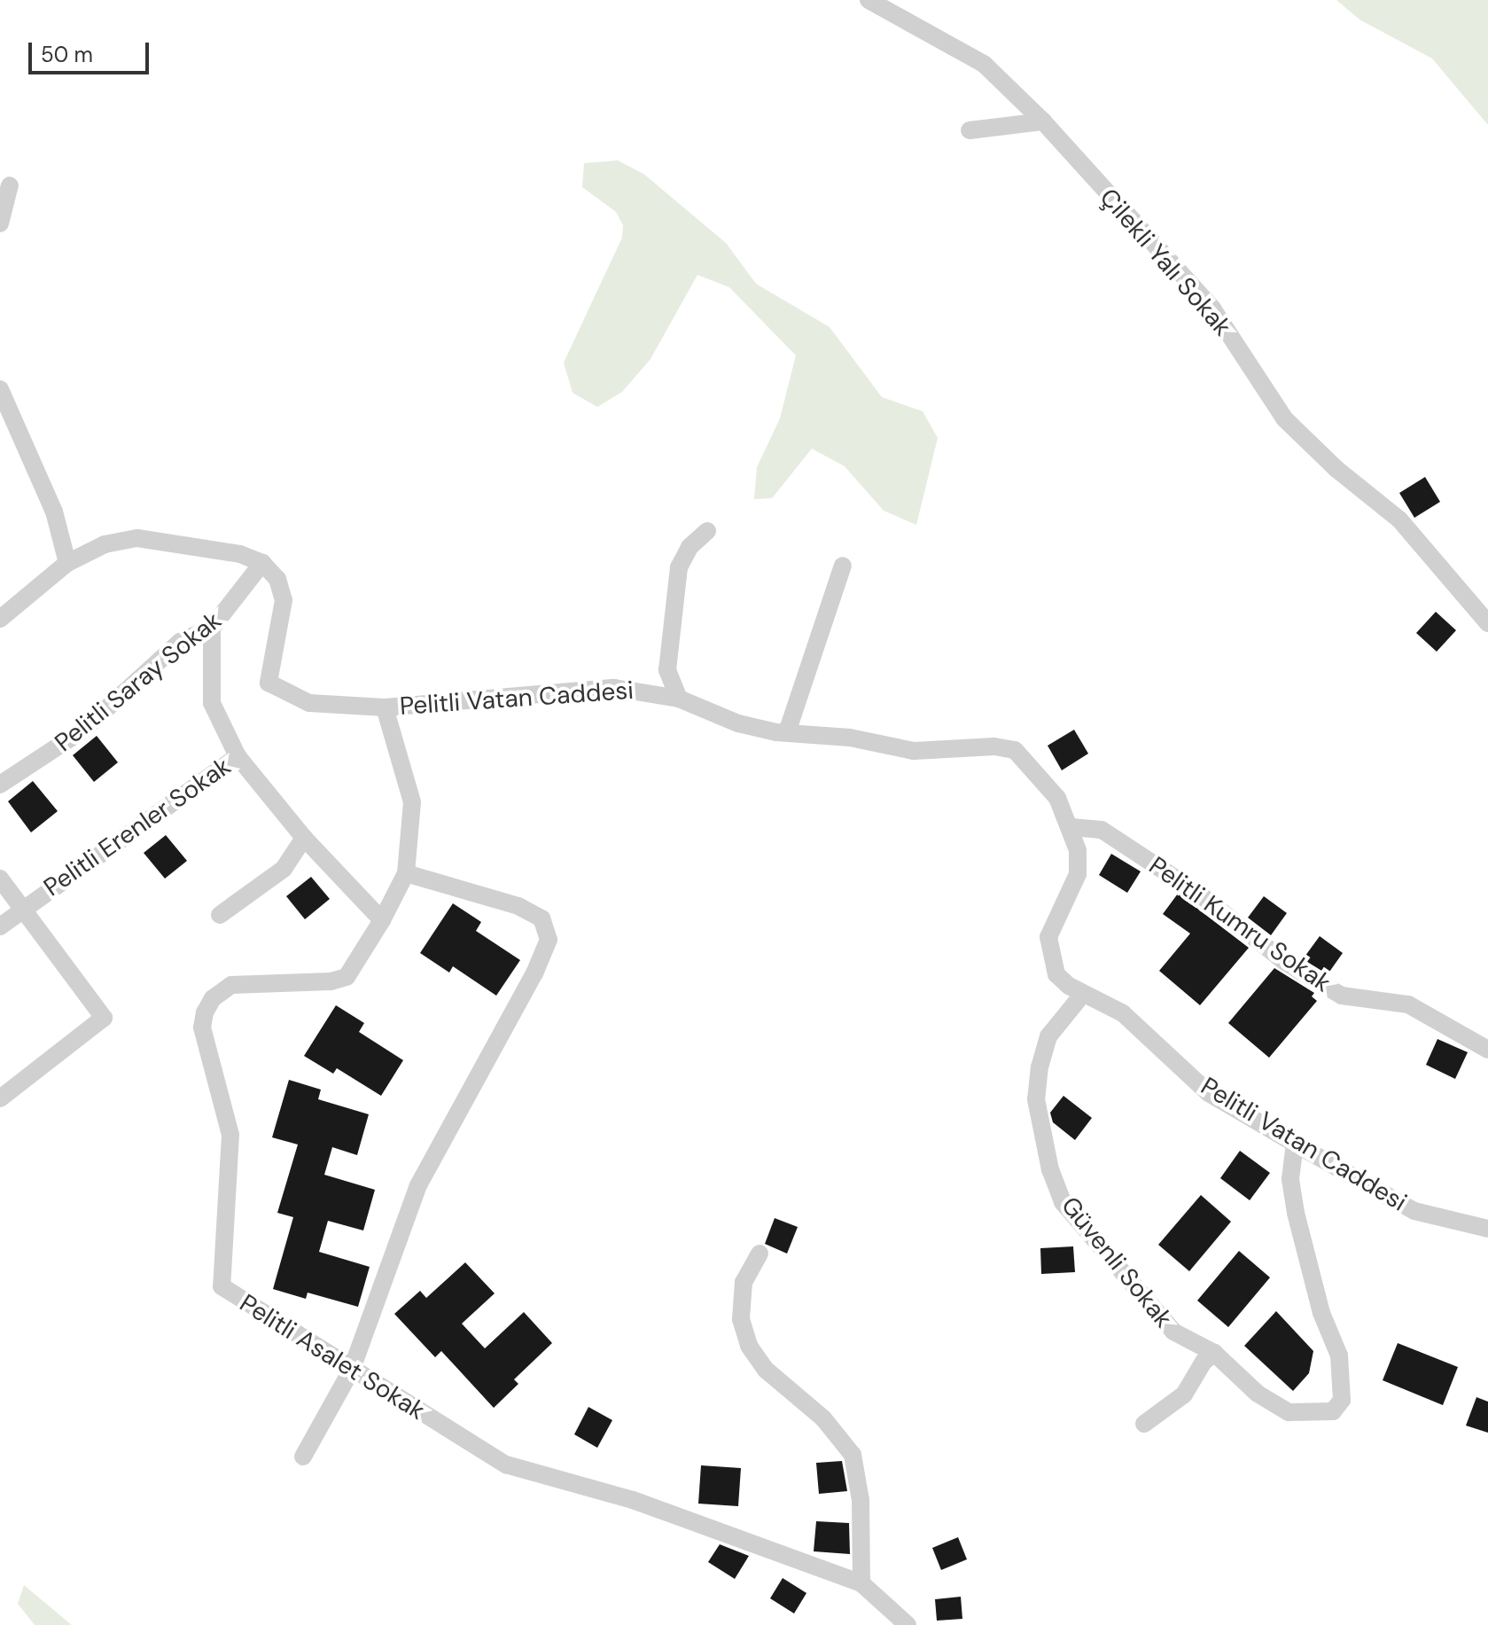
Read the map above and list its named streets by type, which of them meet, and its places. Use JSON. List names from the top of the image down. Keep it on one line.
{"streets":{"street":["Çilekli Yalı Sokak","Pelitli Saray Sokak","Pelitli Vatan Caddesi","Pelitli Erenler Sokak","Pelitli Kumru Sokak","Güvenli Sokak","Pelitli Asalet Sokak"]},"crossings":[["Pelitli Saray Sokak","Pelitli Vatan Caddesi"],["Pelitli Vatan Caddesi","Pelitli Kumru Sokak"],["Pelitli Vatan Caddesi","Güvenli Sokak"],["Pelitli Vatan Caddesi","Pelitli Asalet Sokak"],["Pelitli Erenler Sokak","Pelitli Asalet Sokak"]],"scale_bar":"50 m"}
